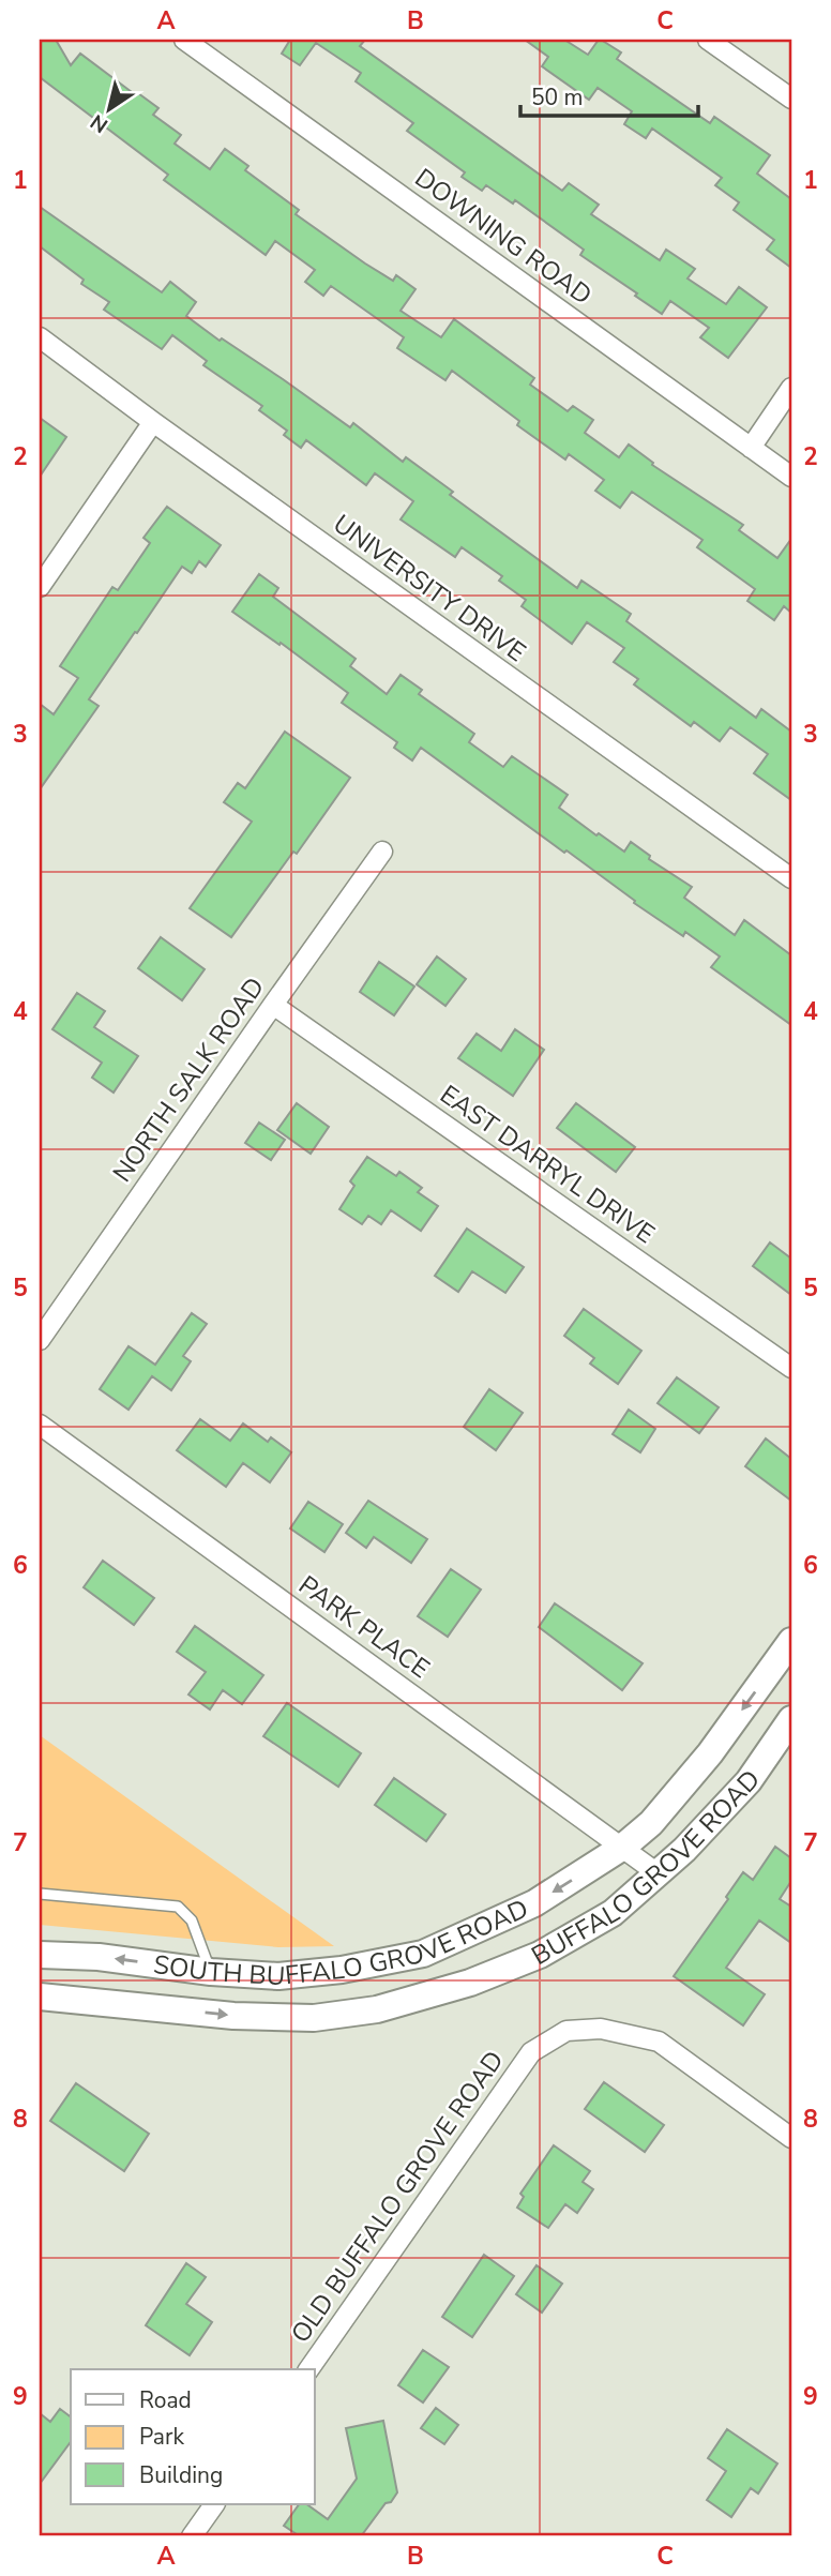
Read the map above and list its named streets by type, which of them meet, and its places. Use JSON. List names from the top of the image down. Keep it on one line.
{"streets":{"main road":["BUFFALO GROVE ROAD","SOUTH BUFFALO GROVE ROAD"],"street":["DOWNING ROAD","UNIVERSITY DRIVE","NORTH SALK ROAD","EAST DARRYL DRIVE","PARK PLACE","OLD BUFFALO GROVE ROAD"]},"crossings":[["NORTH SALK ROAD","EAST DARRYL DRIVE"],["PARK PLACE","BUFFALO GROVE ROAD"],["PARK PLACE","SOUTH BUFFALO GROVE ROAD"],["BUFFALO GROVE ROAD","SOUTH BUFFALO GROVE ROAD"]],"legend":["Road","Park","Building"],"scale_bar":"50 m","north":"bottom left","grid":{"columns":["A","B","C"],"rows":["1","2","3","4","5","6","7","8","9"]}}
